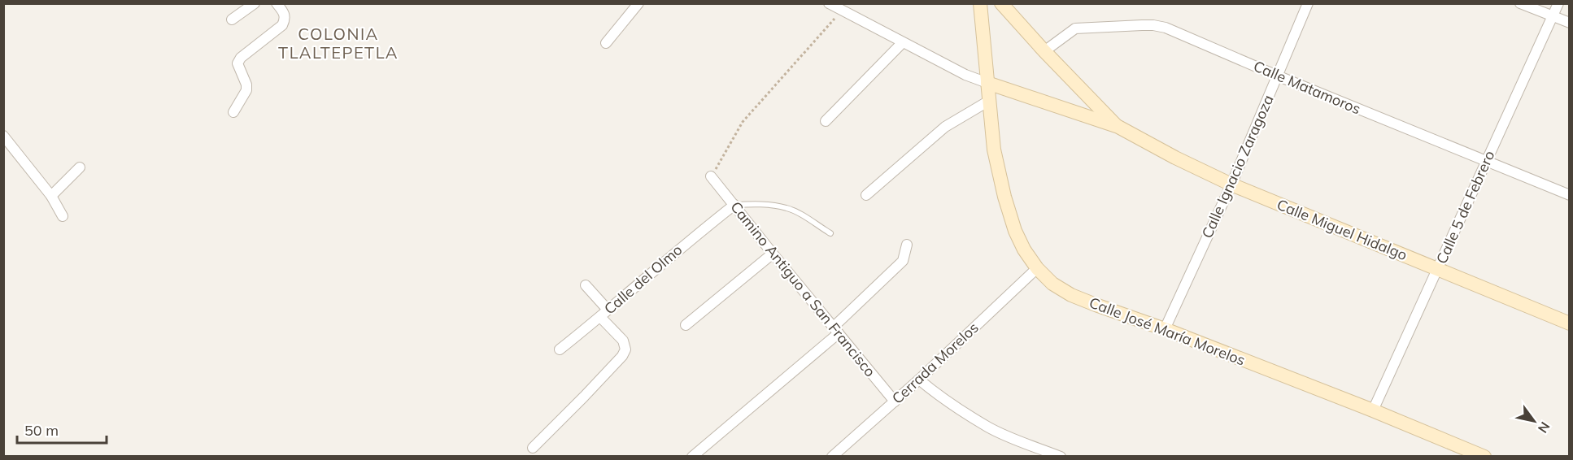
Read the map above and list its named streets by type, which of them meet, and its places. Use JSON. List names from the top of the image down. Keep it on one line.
{"streets":{"main road":["Calle Miguel Hidalgo","Calle José María Morelos"],"street":["Calle Matamoros","Calle Ignacio Zaragoza","Calle 5 de Febrero","Calle del Olmo","Camino Antiguo a San Francisco","Cerrada Morelos"]},"crossings":[["Calle Matamoros","Calle Ignacio Zaragoza"],["Calle Matamoros","Calle 5 de Febrero"],["Calle Matamoros","Calle Miguel Hidalgo"],["Calle Ignacio Zaragoza","Calle Miguel Hidalgo"],["Calle Ignacio Zaragoza","Calle José María Morelos"],["Calle 5 de Febrero","Calle Miguel Hidalgo"],["Calle 5 de Febrero","Calle José María Morelos"],["Calle Miguel Hidalgo","Calle José María Morelos"],["Calle del Olmo","Camino Antiguo a San Francisco"],["Camino Antiguo a San Francisco","Cerrada Morelos"],["Calle José María Morelos","Cerrada Morelos"]],"districts":["COLONIA TLALTEPETLA"],"scale_bar":"50 m","north":"bottom right"}
